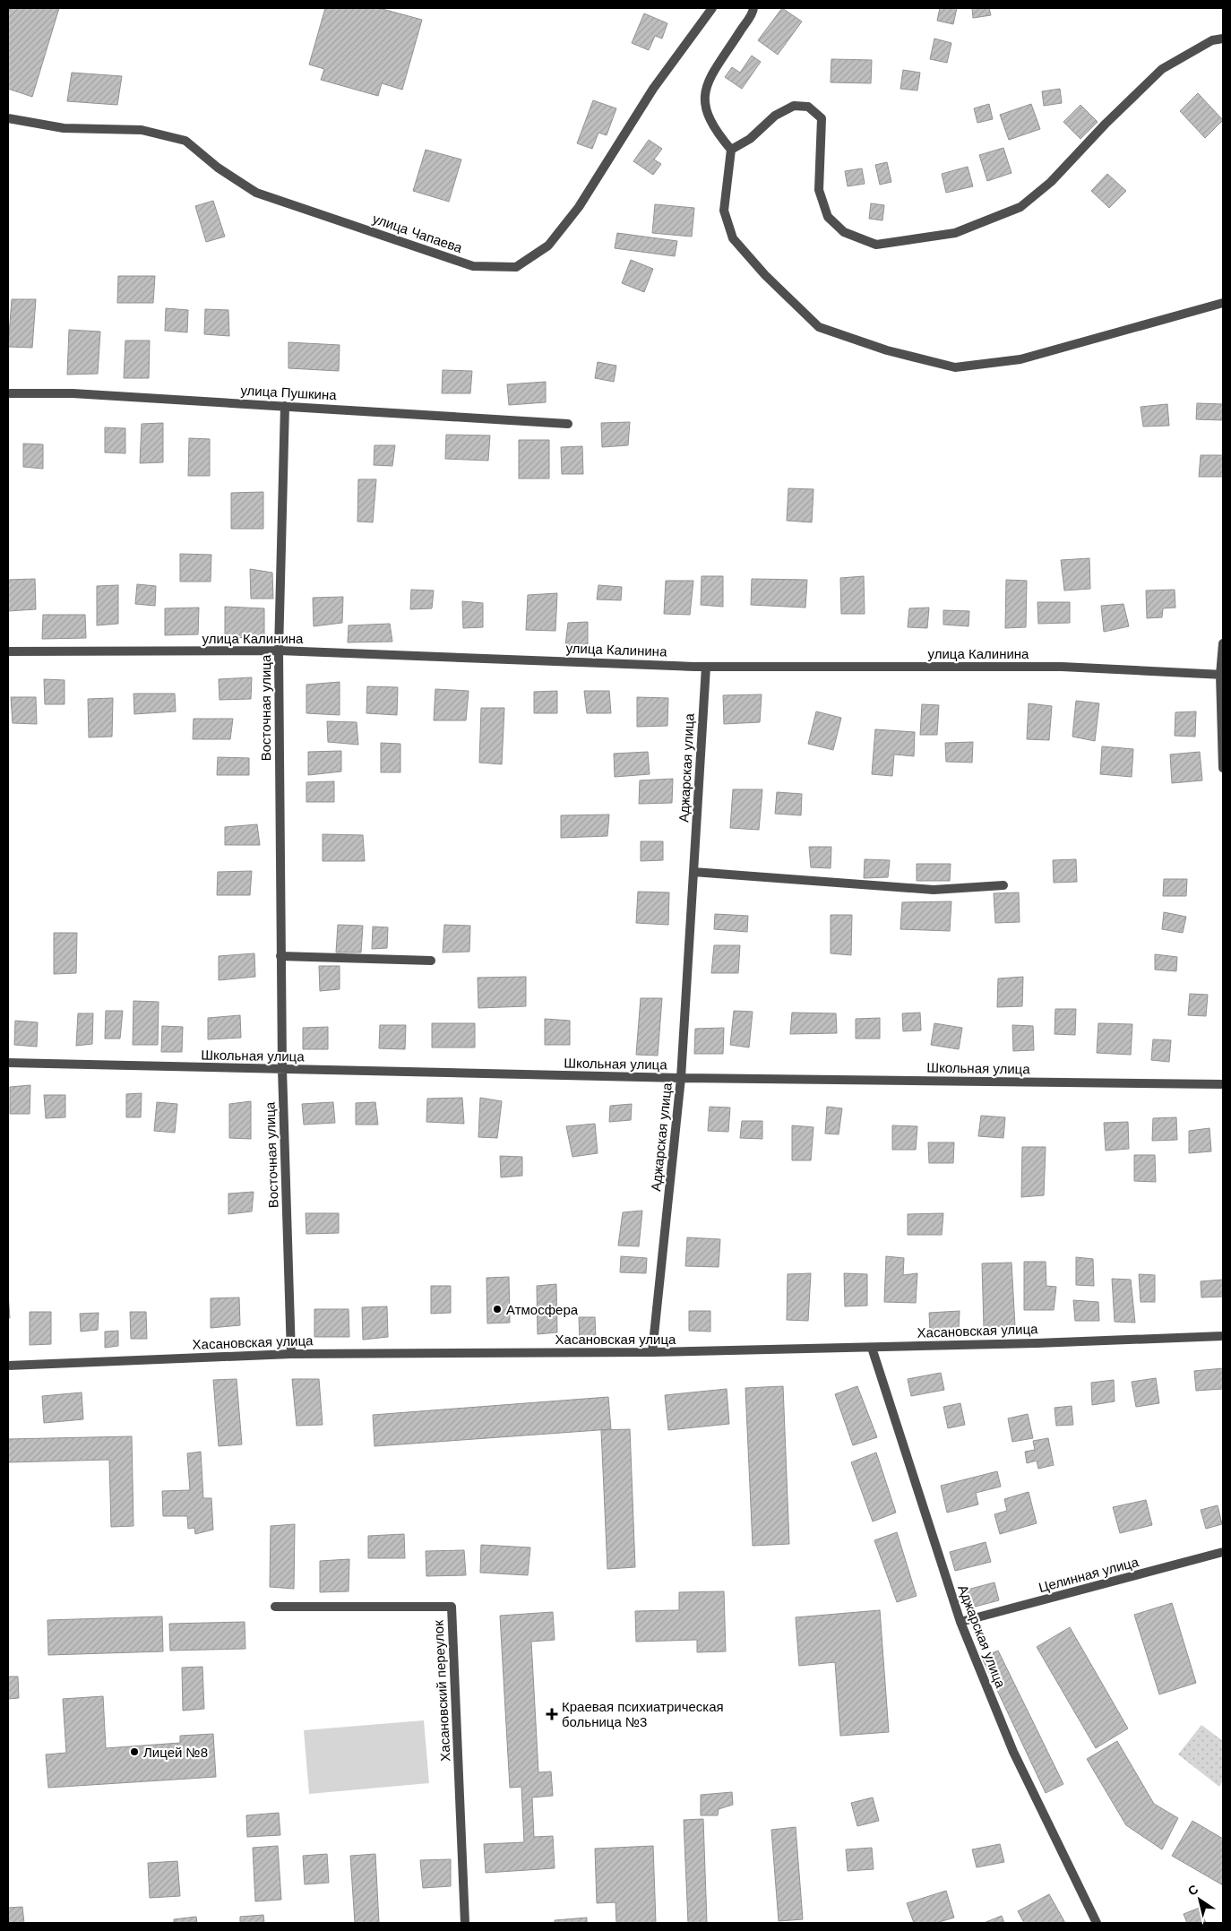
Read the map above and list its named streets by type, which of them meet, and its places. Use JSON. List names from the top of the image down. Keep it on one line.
{"streets":{"street":["улица Чапаева","улица Пушкина","улица Калинина","Восточная улица","Аджарская улица","Школьная улица","Хасановская улица","Целинная улица","Хасановский переулок"]},"crossings":[["улица Пушкина","Восточная улица"],["улица Калинина","Восточная улица"],["улица Калинина","Аджарская улица"],["Восточная улица","Школьная улица"],["Восточная улица","Хасановская улица"],["Аджарская улица","Школьная улица"],["Аджарская улица","Хасановская улица"],["Аджарская улица","Целинная улица"]],"places":{"other":["Атмосфера","Лицей №8"],"health":["Краевая психиатрическая больница №3"]},"north":"top left"}
